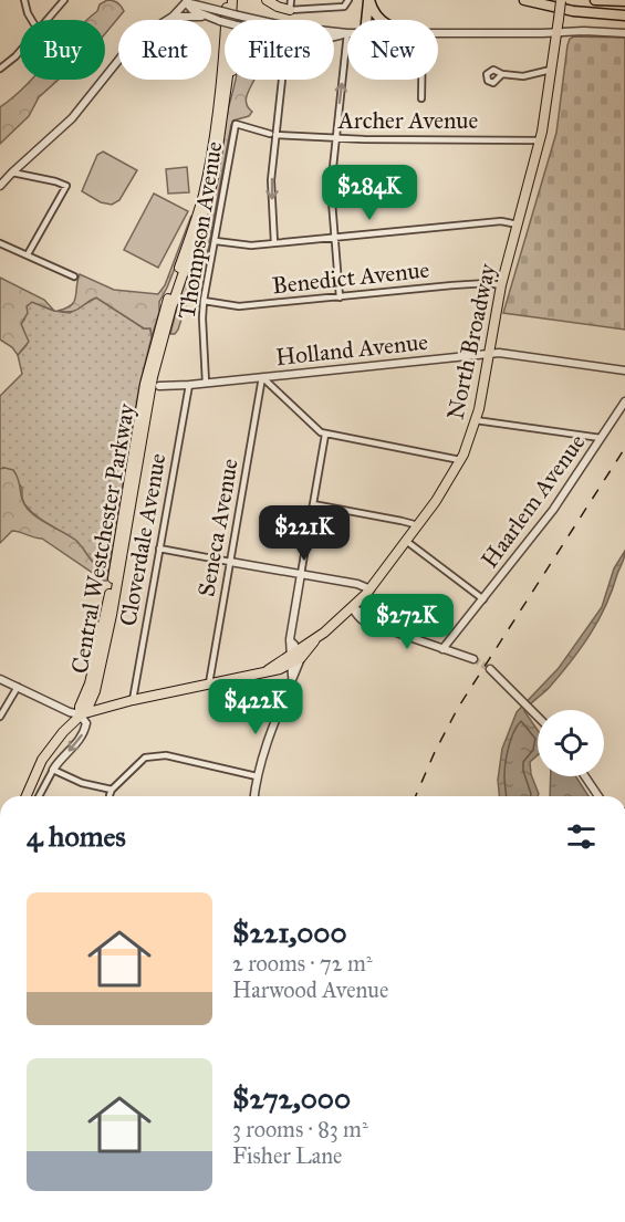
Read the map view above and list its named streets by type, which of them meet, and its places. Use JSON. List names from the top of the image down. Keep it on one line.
{"streets":{"main road":["North Broadway","Central Westchester Parkway"],"street":["Archer Avenue","Thompson Avenue","Benedict Avenue","Holland Avenue","Haarlem Avenue","Seneca Avenue","Cloverdale Avenue"]},"crossings":[["Archer Avenue","Thompson Avenue"],["Archer Avenue","North Broadway"],["Thompson Avenue","Benedict Avenue"],["Thompson Avenue","Holland Avenue"],["Benedict Avenue","North Broadway"],["North Broadway","Holland Avenue"],["North Broadway","Seneca Avenue"],["North Broadway","Central Westchester Parkway"],["North Broadway","Cloverdale Avenue"],["Holland Avenue","Seneca Avenue"],["Holland Avenue","Cloverdale Avenue"]],"page":{"chip":["Buy","Rent","Filters","New"],"price":["$284K","$221K","$272K","$422K"],"heading":"4 homes","list":[{"name":"$221,000","note":"2 rooms · 72 m² · Harwood Avenue"},{"name":"$272,000","note":"3 rooms · 83 m² · Fisher Lane"}]}}
